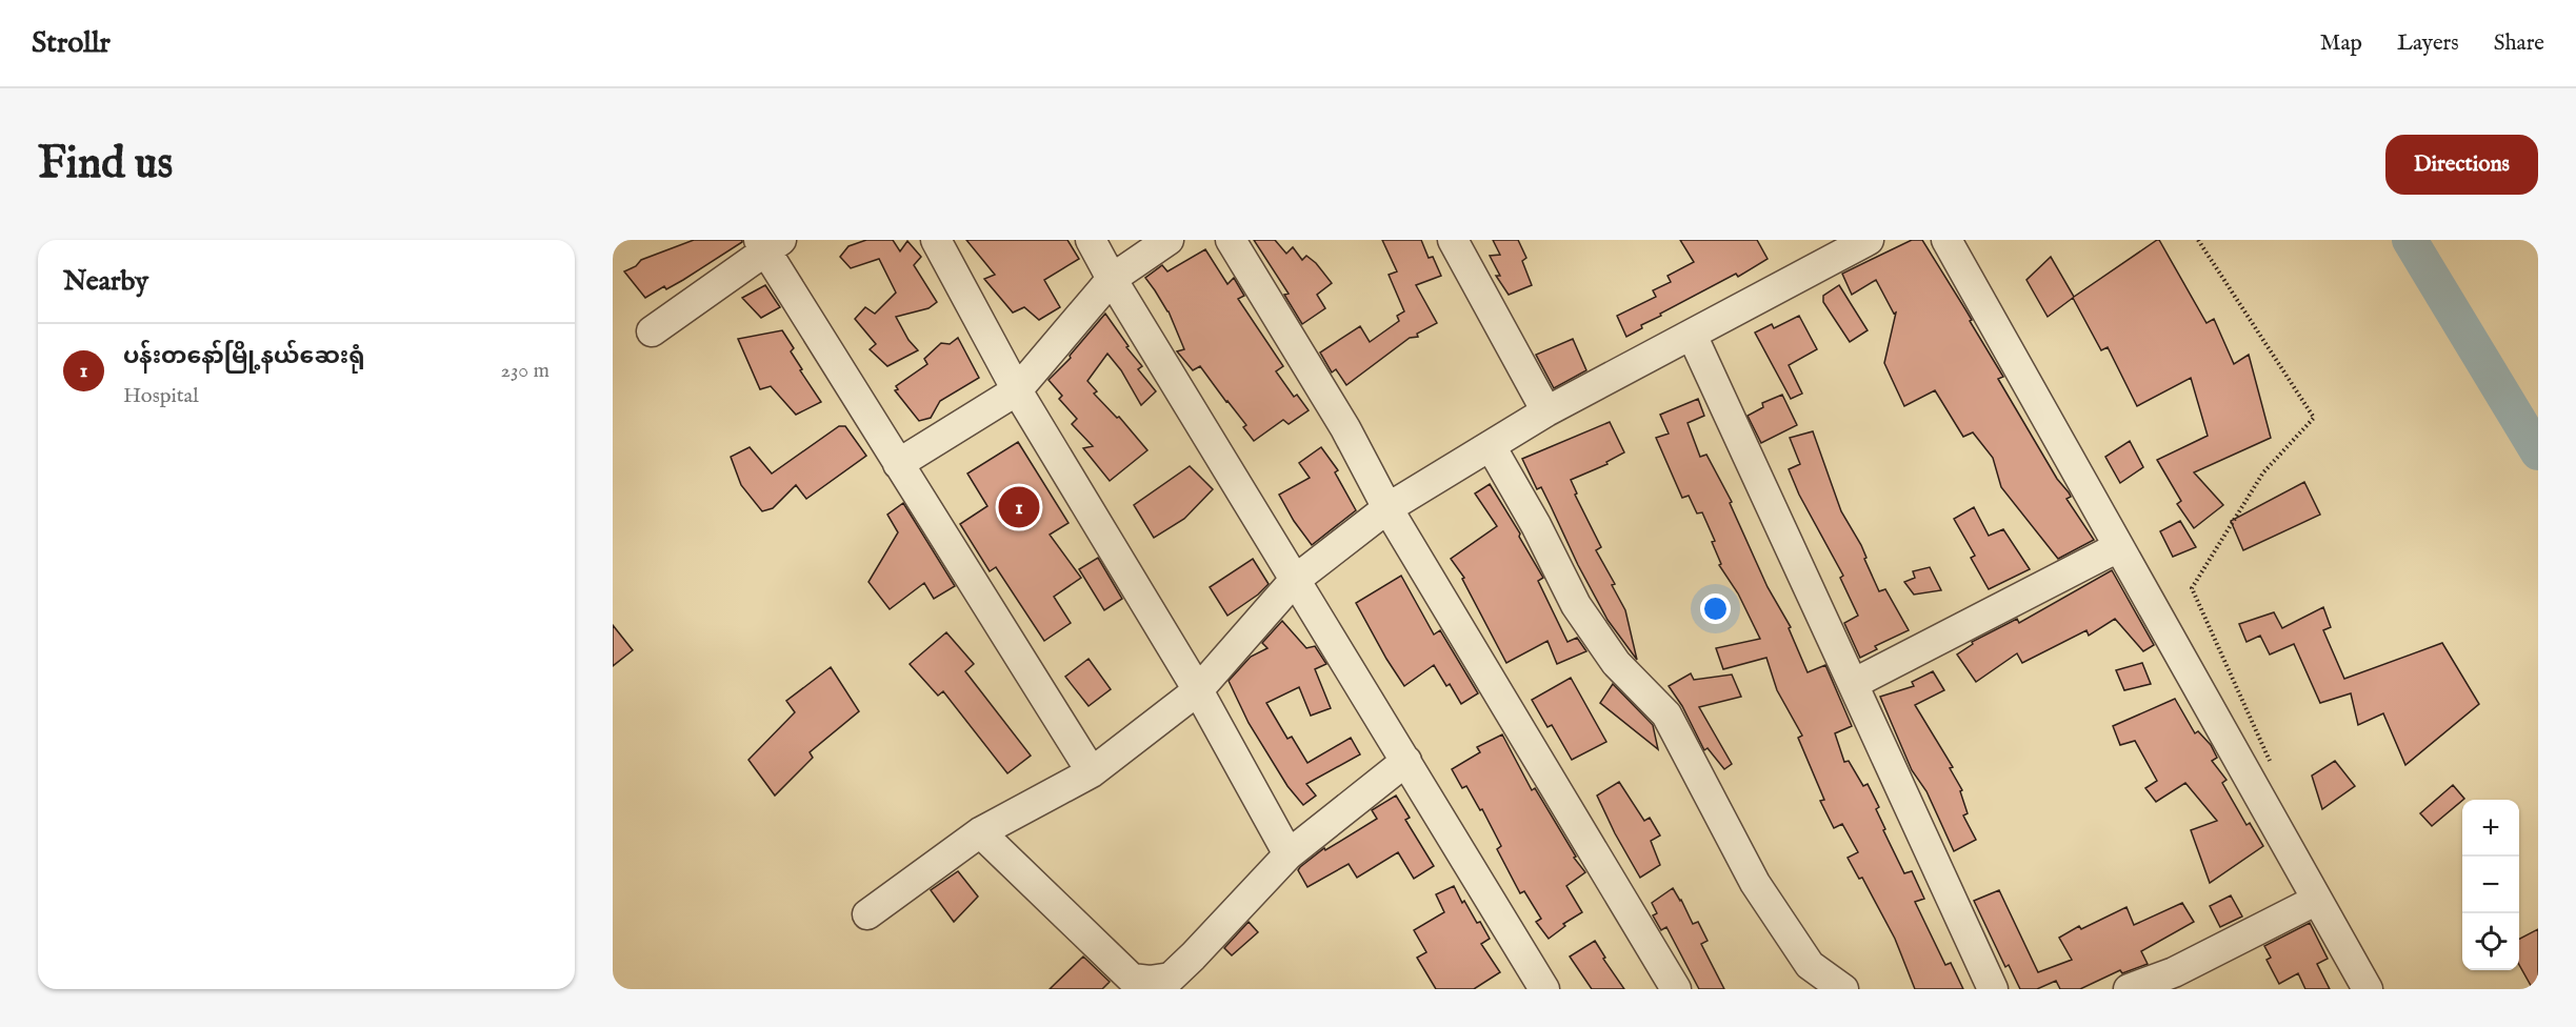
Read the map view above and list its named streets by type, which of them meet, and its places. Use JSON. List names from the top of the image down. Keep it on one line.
{"page":{"header":"Strollr","nav":["Map","Layers","Share"],"buttons":"Directions","title":"Find us","heading":"Nearby","list":[{"mark":"1","name":"ပန်းတနော်မြို့နယ်ဆေးရုံ","note":"Hospital","value":"230 m"}],"pins":"1","map_buttons":["+","−"]}}
